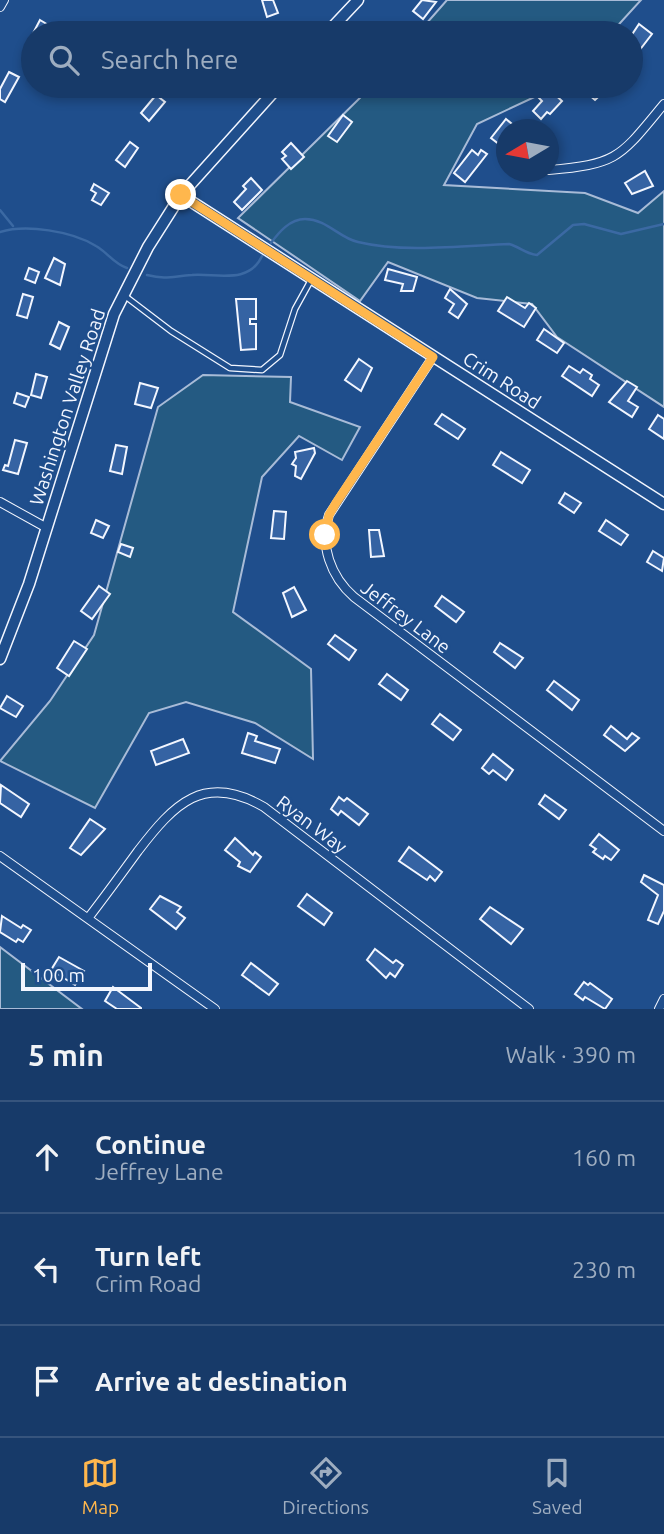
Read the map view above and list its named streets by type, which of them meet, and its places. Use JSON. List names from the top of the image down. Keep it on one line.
{"streets":{"street":["Crim Road","Washington Valley Road","Jeffrey Lane","Ryan Way"]},"crossings":[["Crim Road","Washington Valley Road"],["Crim Road","Jeffrey Lane"]],"scale_bar":"100 m","north":"left","page":{"search":"Search here","scale":"100 m","heading":["5 min","Walk · 390 m"],"list":[["Continue","Jeffrey Lane","160 m"],["Turn left","Crim Road","230 m"],"Arrive at destination"],"nav":["Map","Directions","Saved"]}}
